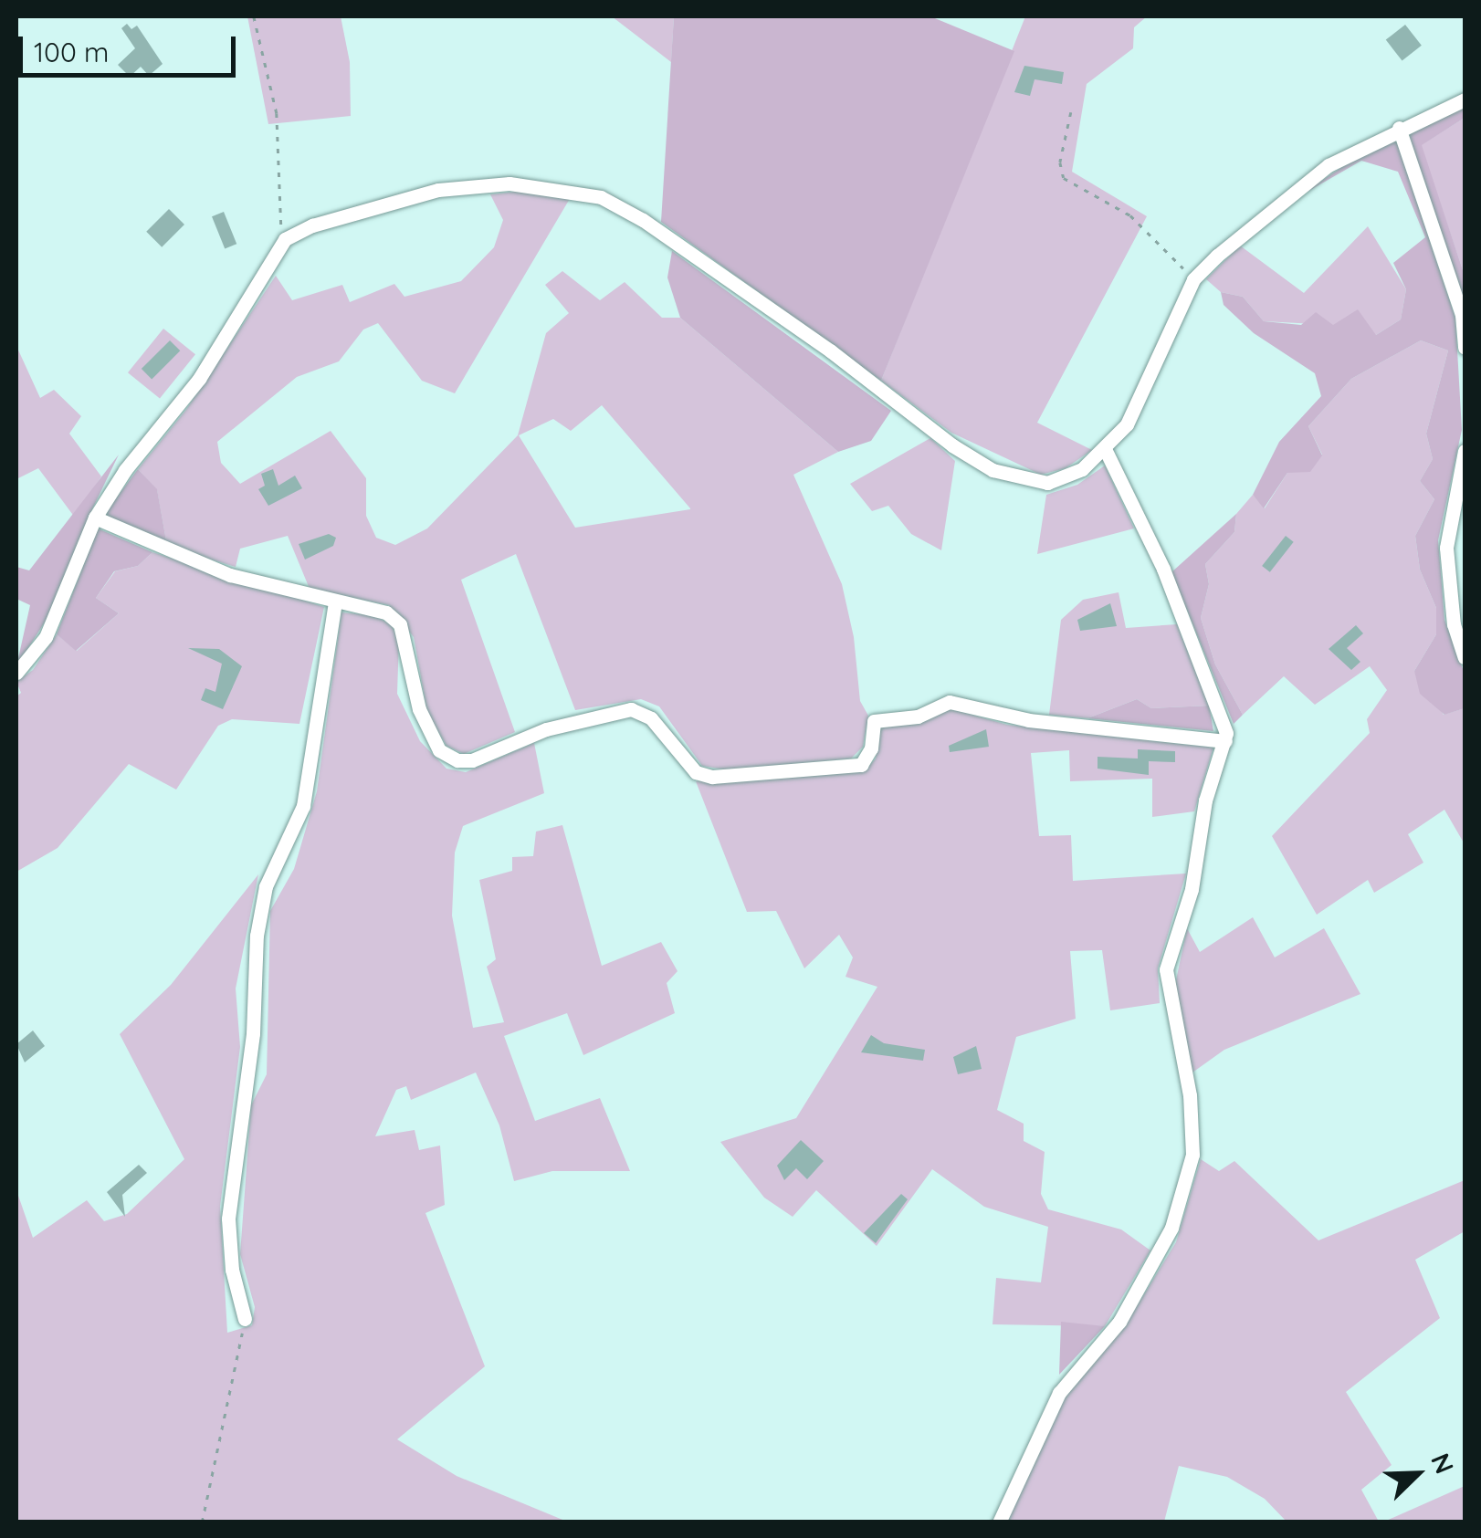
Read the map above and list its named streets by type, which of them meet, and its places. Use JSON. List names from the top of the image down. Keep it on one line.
{"scale_bar":"100 m","north":"top right"}
